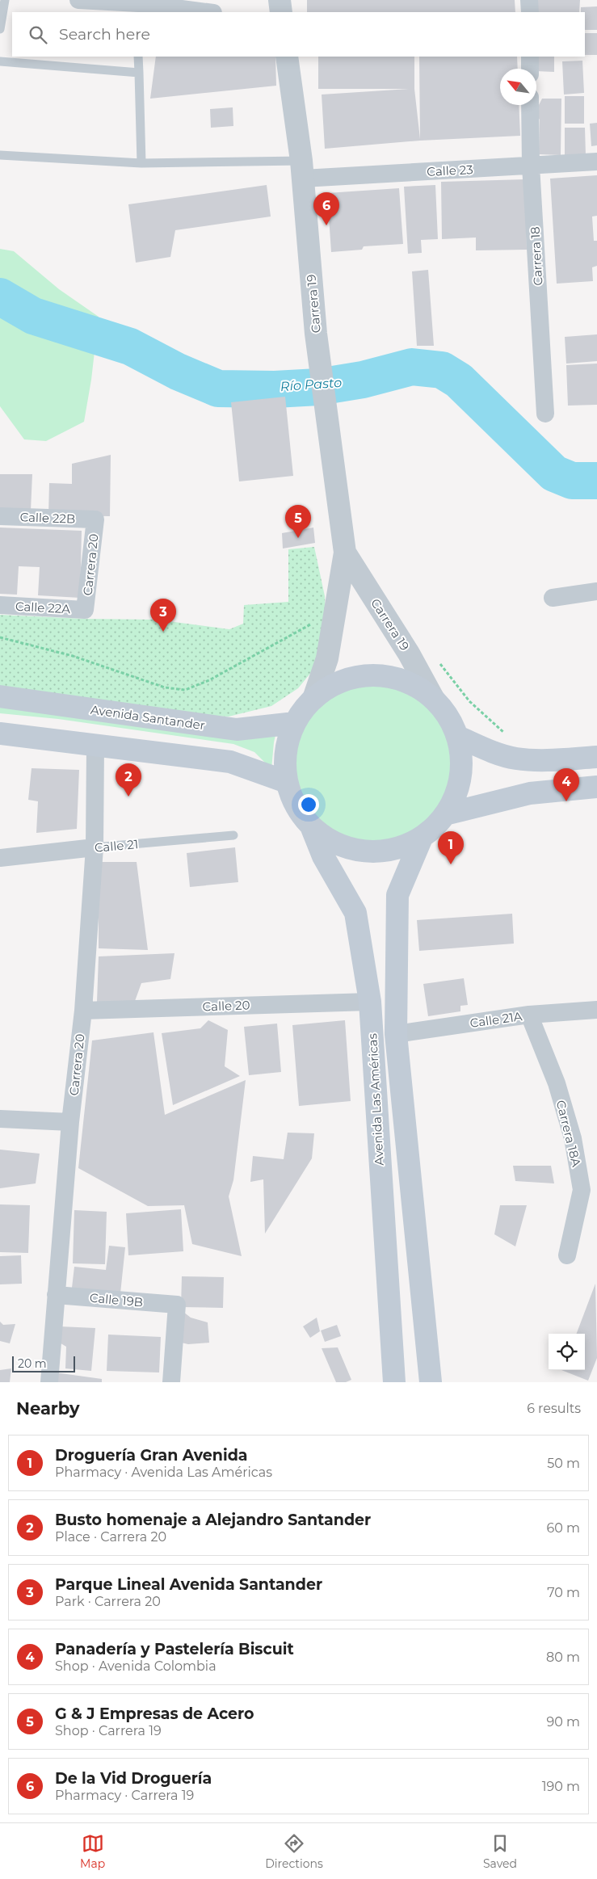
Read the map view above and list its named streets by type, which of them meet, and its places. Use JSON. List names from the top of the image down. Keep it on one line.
{"streets":{"main road":["Avenida Santander","Avenida Las Américas"],"street":["Calle 23","Carrera 18","Carrera 19","Calle 22B","Carrera 20","Calle 22A","Calle 21","Calle 20","Calle 21A","Carrera 18A","Calle 19B"]},"crossings":[["Calle 23","Carrera 18"],["Calle 23","Carrera 19"],["Calle 22B","Carrera 20"],["Carrera 20","Calle 22A"],["Carrera 20","Calle 21"],["Carrera 20","Calle 20"],["Carrera 20","Calle 19B"],["Calle 20","Avenida Las Américas"],["Calle 21A","Avenida Las Américas"],["Calle 21A","Carrera 18A"]],"water":["Río Pasto"],"scale_bar":"20 m","north":"top left","page":{"search":"Search here","pins":["6","5","3","2","4","1"],"scale":"20 m","heading":["Nearby","6 results"],"list":[{"mark":"1","name":"Droguería Gran Avenida","note":"Pharmacy · Avenida Las Américas","value":"50 m"},{"mark":"2","name":"Busto homenaje a Alejandro Santander","note":"Place · Carrera 20","value":"60 m"},{"mark":"3","name":"Parque Lineal Avenida Santander","note":"Park · Carrera 20","value":"70 m"},{"mark":"4","name":"Panadería y Pastelería Biscuit","note":"Shop · Avenida Colombia","value":"80 m"},{"mark":"5","name":"G & J Empresas de Acero","note":"Shop · Carrera 19","value":"90 m"},{"mark":"6","name":"De la Vid Droguería","note":"Pharmacy · Carrera 19","value":"190 m"}],"nav":["Map","Directions","Saved"]}}
